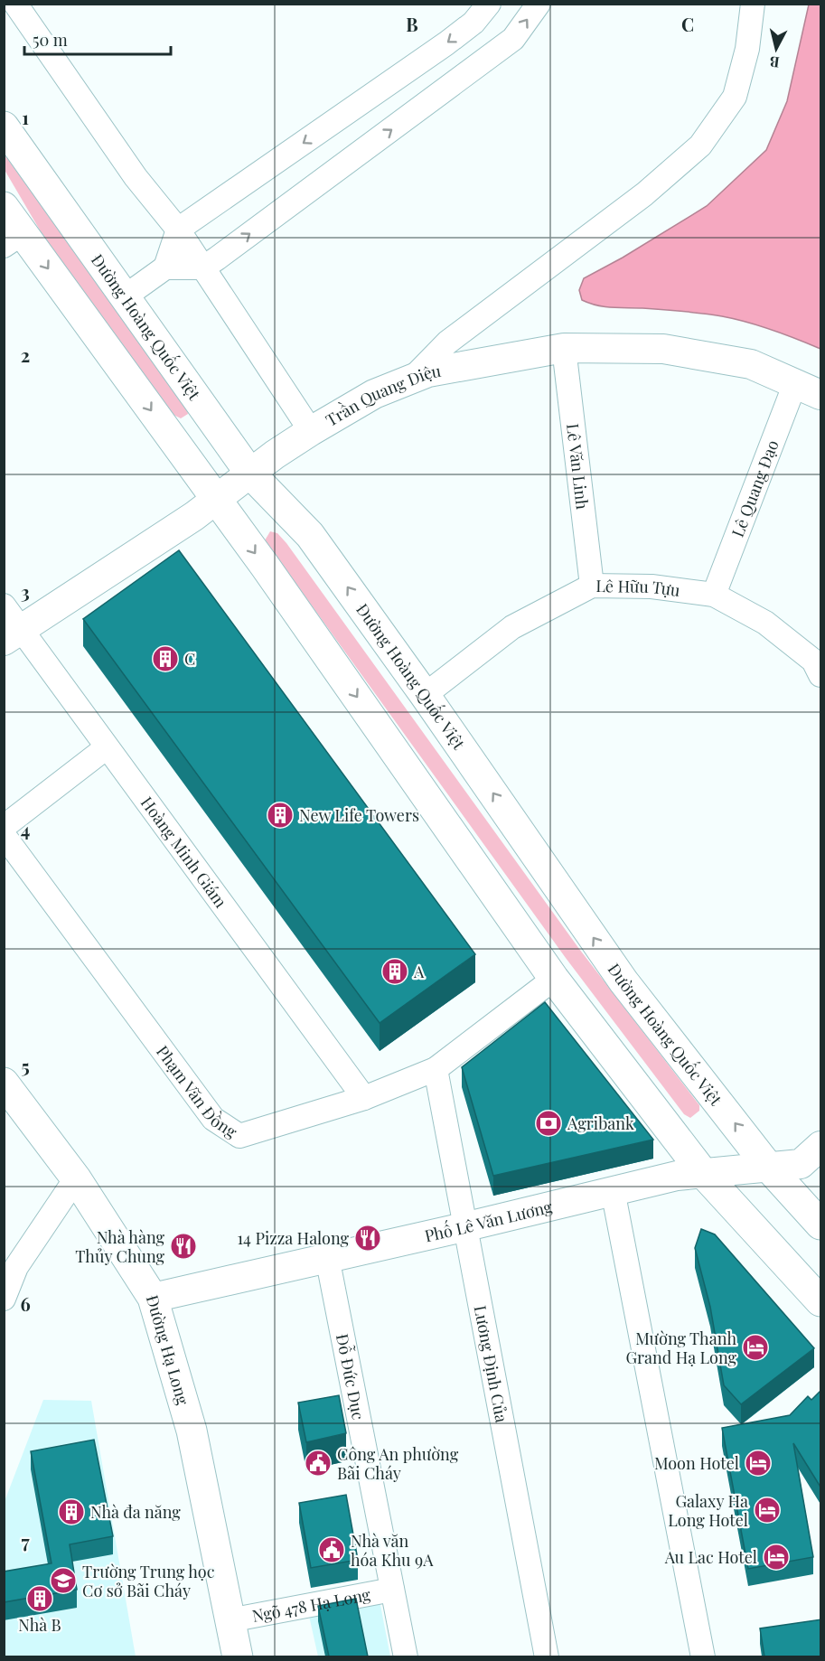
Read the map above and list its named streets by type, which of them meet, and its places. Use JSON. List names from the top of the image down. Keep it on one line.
{"streets":{"main road":["Đường Hoàng Quốc Việt","Đường Hạ Long"],"street":["Trần Quang Diệu","Lê Văn Linh","Lê Quang Đạo","Lê Hữu Tựu","Hoàng Minh Giám","Phạm Văn Đồng","Phố Lê Văn Lương","Lương Định Của","Đỗ Đức Dục","Ngõ 478 Hạ Long"]},"crossings":[["Đường Hoàng Quốc Việt","Trần Quang Diệu"],["Đường Hoàng Quốc Việt","Lê Hữu Tựu"],["Đường Hoàng Quốc Việt","Phố Lê Văn Lương"],["Trần Quang Diệu","Lê Văn Linh"],["Trần Quang Diệu","Lê Quang Đạo"],["Trần Quang Diệu","Hoàng Minh Giám"],["Lê Văn Linh","Lê Hữu Tựu"],["Lê Quang Đạo","Lê Hữu Tựu"],["Hoàng Minh Giám","Phạm Văn Đồng"],["Phạm Văn Đồng","Lương Định Của"],["Phố Lê Văn Lương","Đường Hạ Long"],["Phố Lê Văn Lương","Lương Định Của"],["Phố Lê Văn Lương","Đỗ Đức Dục"],["Đường Hạ Long","Ngõ 478 Hạ Long"],["Đỗ Đức Dục","Ngõ 478 Hạ Long"]],"places":{"building":["C","New Life Towers","A","Nhà đa năng","Nhà B"],"bank":["Agribank"],"restaurant":["14 Pizza Halong","Nhà hàng Thủy Chung"],"hotel":["Mường Thanh Grand Hạ Long","Moon Hotel","Galaxy Ha Long Hotel","Au Lac Hotel"],"public building":["Công An phường Bãi Cháy","Nhà văn hóa Khu 9A"],"school or university":["Trường Trung học Cơ sở Bãi Cháy"]},"scale_bar":"50 m","north":"bottom","grid":{"columns":["B","C"],"rows":["1","2","3","4","5","6","7"]}}
